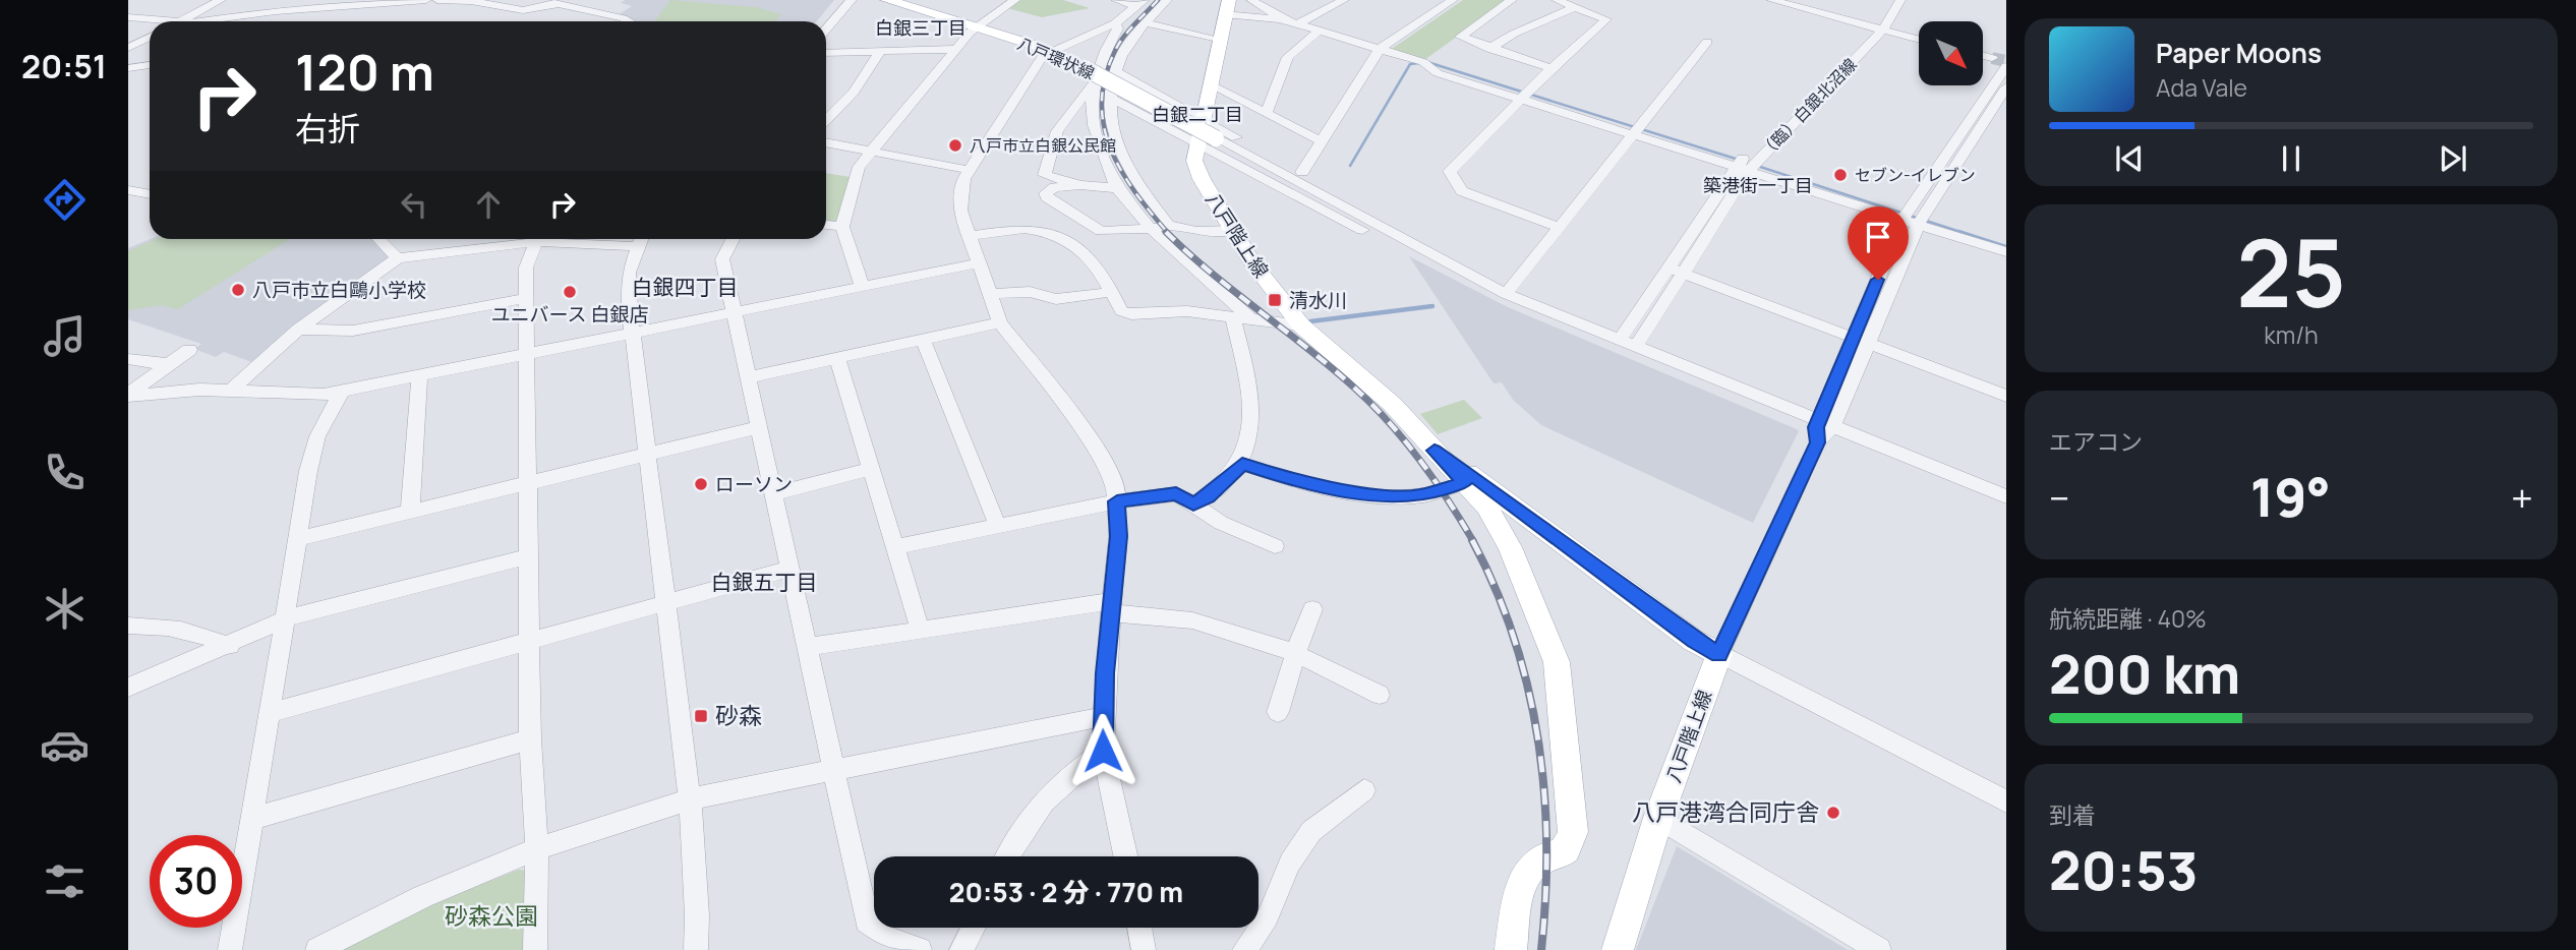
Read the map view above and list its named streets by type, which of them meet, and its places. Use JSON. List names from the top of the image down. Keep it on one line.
{"streets":{"main road":["八戸環状線","八戸階上線"],"street":["（臨）白銀北沼線"]},"crossings":[["八戸環状線","八戸階上線"]],"districts":["白銀三丁目","白銀二丁目","築港街一丁目","白銀四丁目","白銀五丁目"],"parks":["砂森公園"],"places":{"other":["八戸市立白銀公民館","セブン-イレブン","八戸市立白鷗小学校","ユニバース 白銀店","ローソン","八戸港湾合同庁舎"],"transit":["清水川","砂森"]},"north":"bottom right","page":{"tabs":"20:51","turn":["120 m","右折"],"song":["Paper Moons","Ada Vale"],"tile":[["25","km/h"],"エアコン",["航続距離 · 40%","200 km"],["到着","20:53"]],"heat":["−","19°","+"],"limit":"30","trip":"20:53 · 2 分 · 770 m"}}
